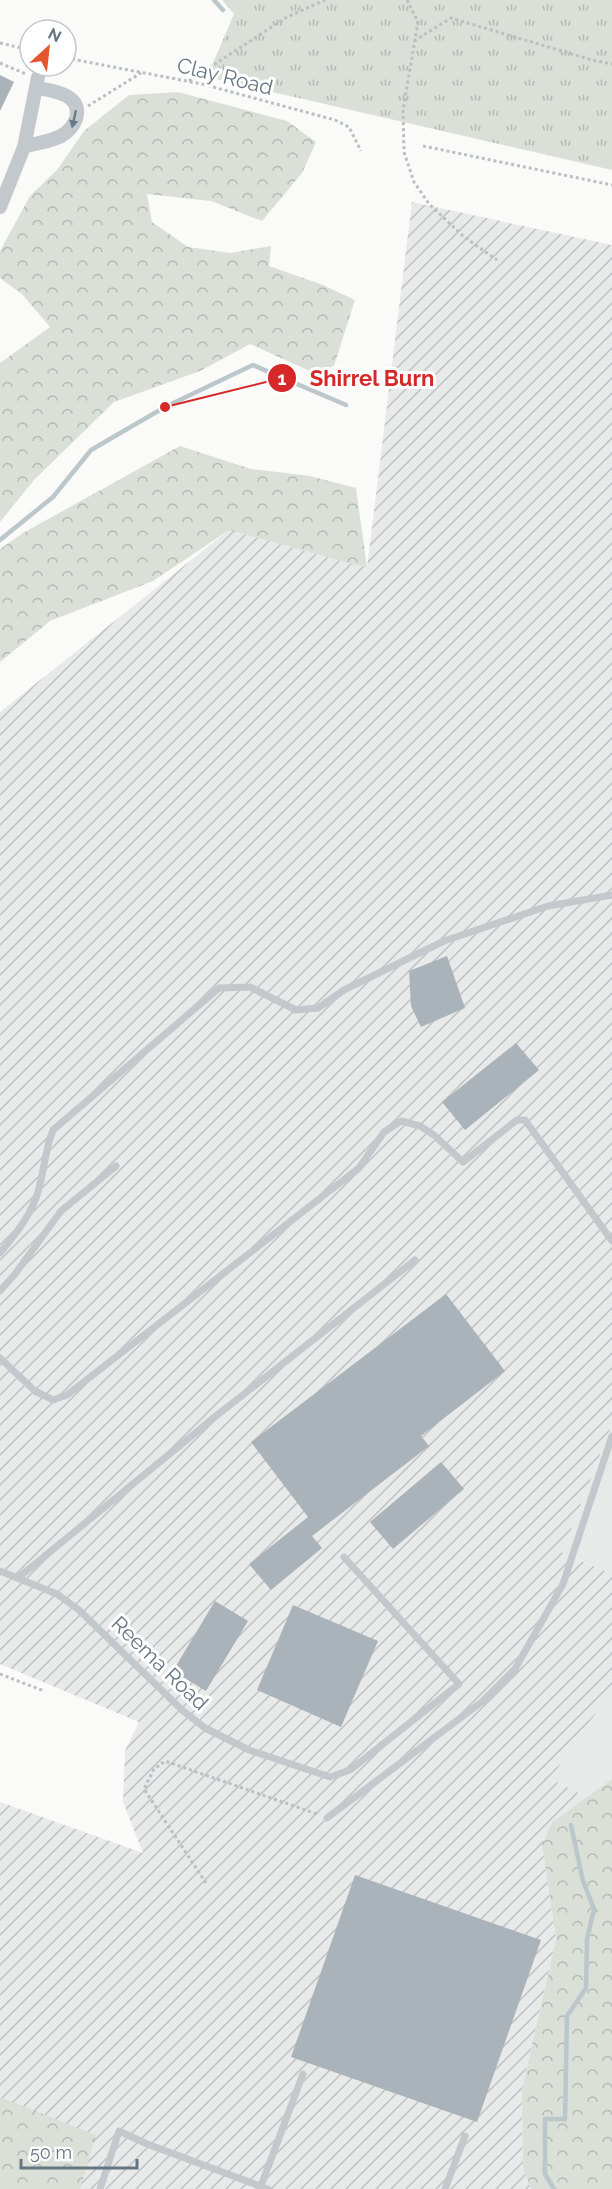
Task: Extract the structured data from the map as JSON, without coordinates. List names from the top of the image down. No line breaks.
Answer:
{"streets":{"lane":["Reema Road"],"path":["Clay Road"]},"places":["Shirrel Burn"],"scale_bar":"50 m","north":"top right"}
